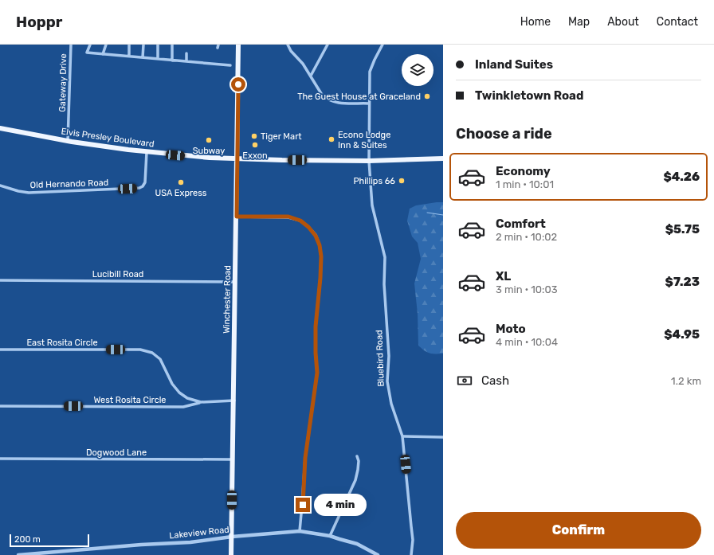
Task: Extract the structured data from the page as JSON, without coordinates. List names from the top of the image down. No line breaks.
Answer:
{"streets":{"main road":["Elvis Presley Boulevard","Winchester Road"],"street":["Gateway Drive","Old Hernando Road","Lucibill Road","East Rosita Circle","Bluebird Road","West Rosita Circle","Dogwood Lane","Lakeview Road"]},"crossings":[["Gateway Drive","Elvis Presley Boulevard"],["Elvis Presley Boulevard","Old Hernando Road"],["Elvis Presley Boulevard","Winchester Road"],["Elvis Presley Boulevard","Bluebird Road"],["Lucibill Road","Winchester Road"],["Winchester Road","East Rosita Circle"],["Winchester Road","Dogwood Lane"],["Winchester Road","Lakeview Road"],["East Rosita Circle","West Rosita Circle"]],"places":["The Guest House at Graceland","Tiger Mart","Econo Lodge Inn & Suites","Subway","Exxon","Phillips 66","USA Express"],"scale_bar":"200 m","page":{"header":"Hoppr","nav":["Home","Map","About","Contact"],"banner":["Inland Suites","Twinkletown Road"],"heading":"Choose a ride","list":[{"name":"Economy","note":"1 min · 10:01","value":"$4.26"},{"name":"Comfort","note":"2 min · 10:02","value":"$5.75"},{"name":"XL","note":"3 min · 10:03","value":"$7.23"},{"name":"Moto","note":"4 min · 10:04","value":"$4.95"}],"pay":["Cash","1.2 km"],"bubble":"4 min","buttons":"Confirm","scale":"200 m"}}
